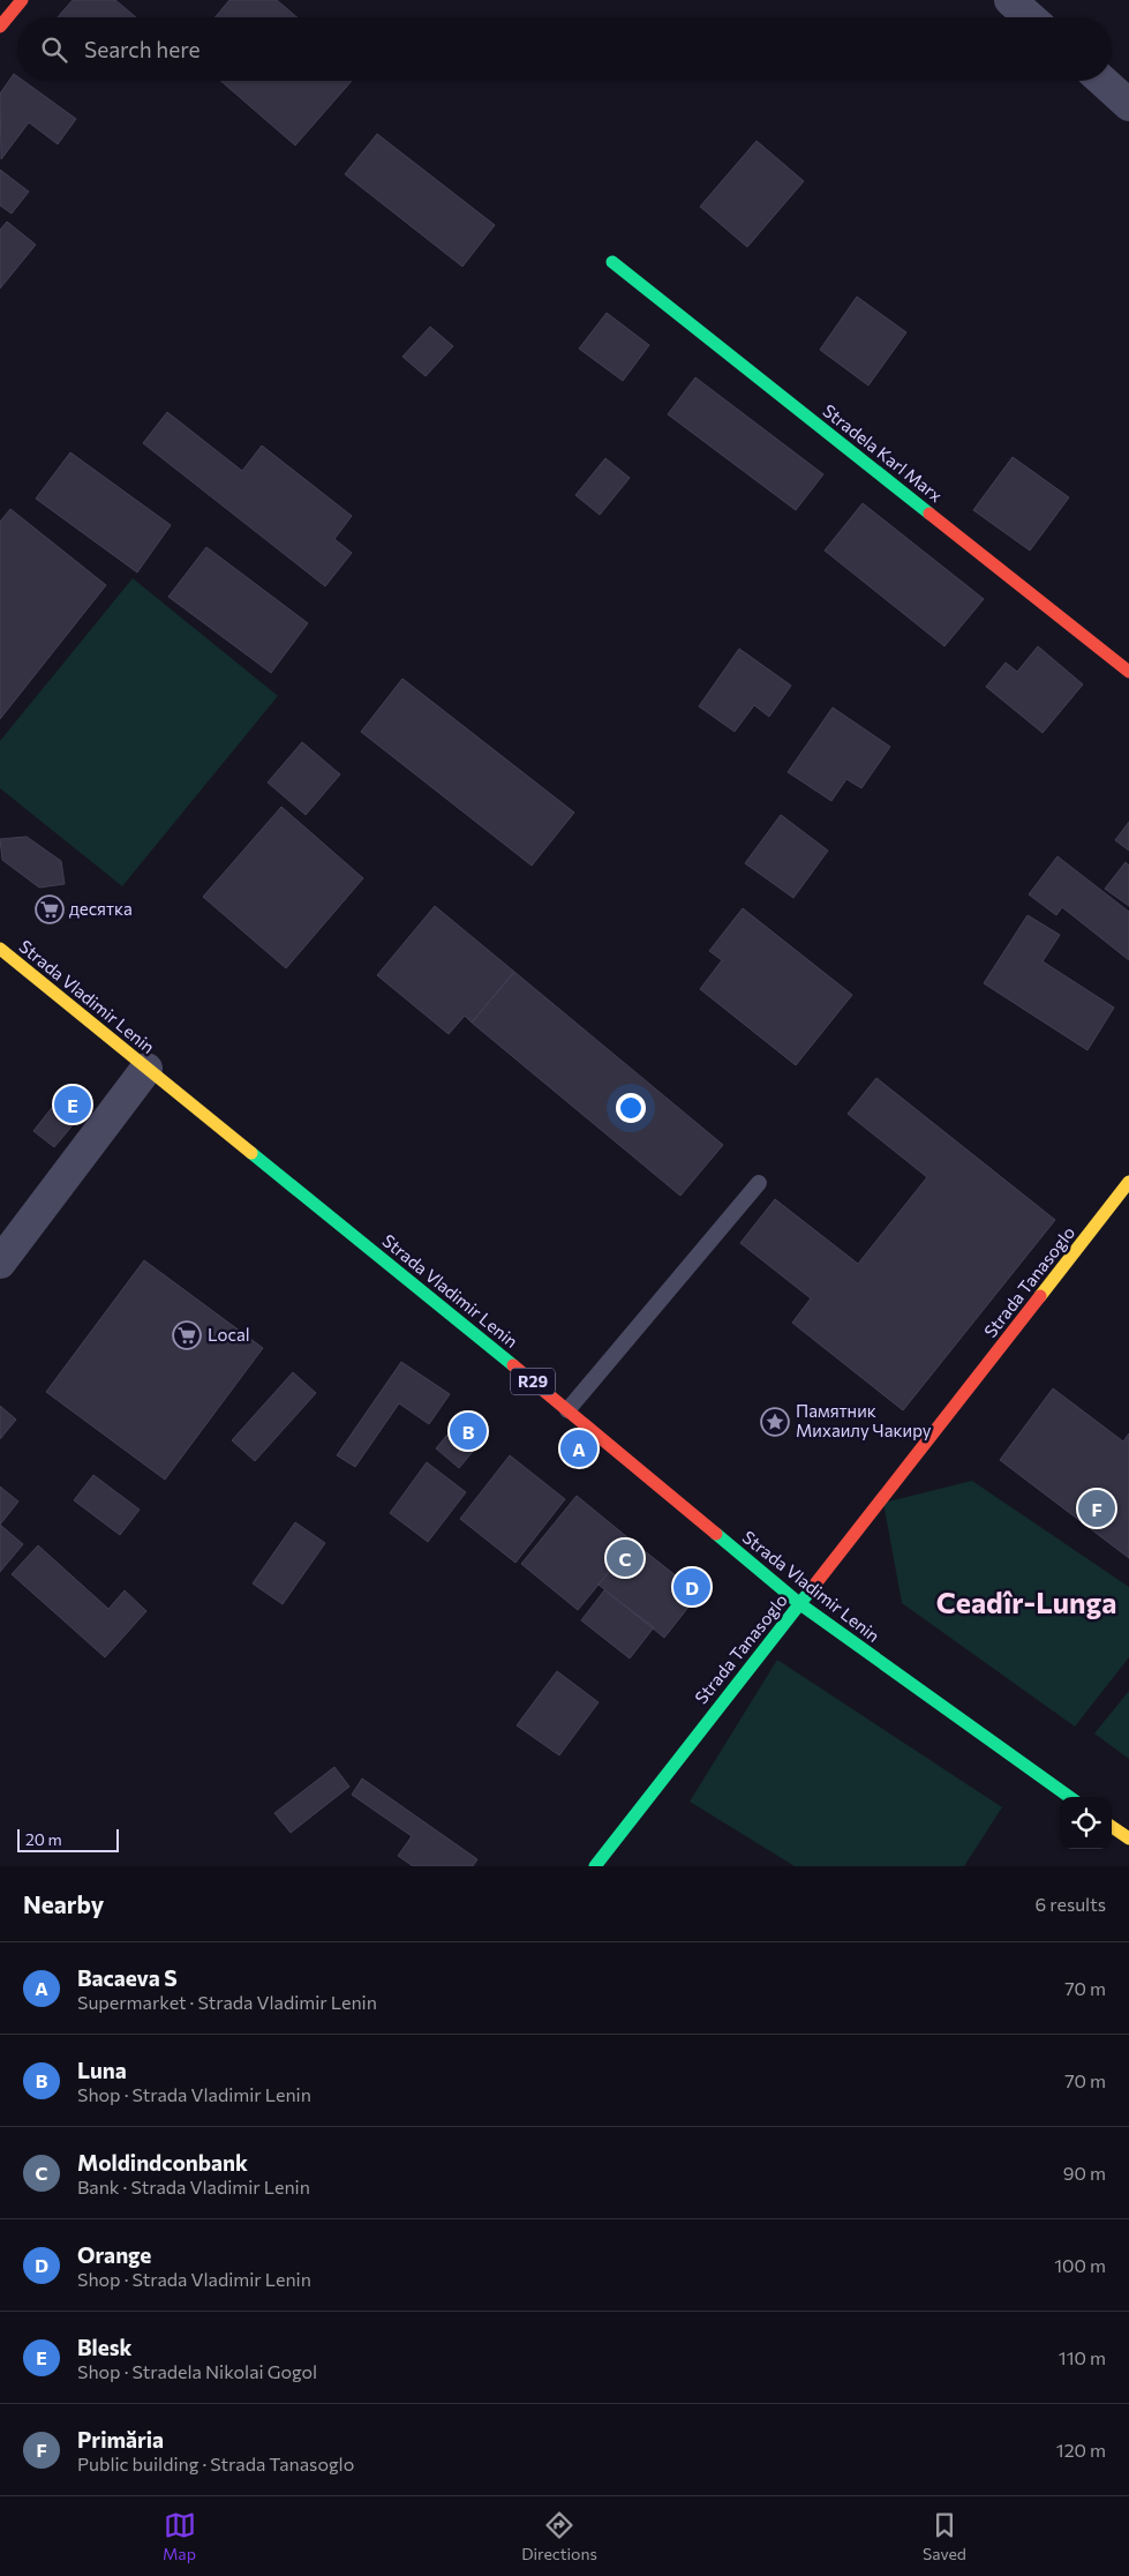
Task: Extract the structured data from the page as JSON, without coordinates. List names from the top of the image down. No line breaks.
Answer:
{"streets":{"street":["Stradela Karl Marx","Strada Vladimir Lenin","Strada Tanasoglo","R29"]},"crossings":[["Strada Vladimir Lenin","Strada Tanasoglo"]],"districts":["Ceadîr-Lunga"],"places":{"supermarket":["десятка","Local"],"place":["Памятник Михаилу Чакиру"]},"scale_bar":"20 m","page":{"search":"Search here","pins":["E","B","A","F","C","D"],"scale":"20 m","heading":["Nearby","6 results"],"list":[{"mark":"A","name":"Bacaeva S","note":"Supermarket · Strada Vladimir Lenin","value":"70 m"},{"mark":"B","name":"Luna","note":"Shop · Strada Vladimir Lenin","value":"70 m"},{"mark":"C","name":"Moldindconbank","note":"Bank · Strada Vladimir Lenin","value":"90 m"},{"mark":"D","name":"Orange","note":"Shop · Strada Vladimir Lenin","value":"100 m"},{"mark":"E","name":"Blesk","note":"Shop · Stradela Nikolai Gogol","value":"110 m"},{"mark":"F","name":"Primăria","note":"Public building · Strada Tanasoglo","value":"120 m"}],"nav":["Map","Directions","Saved"]}}
